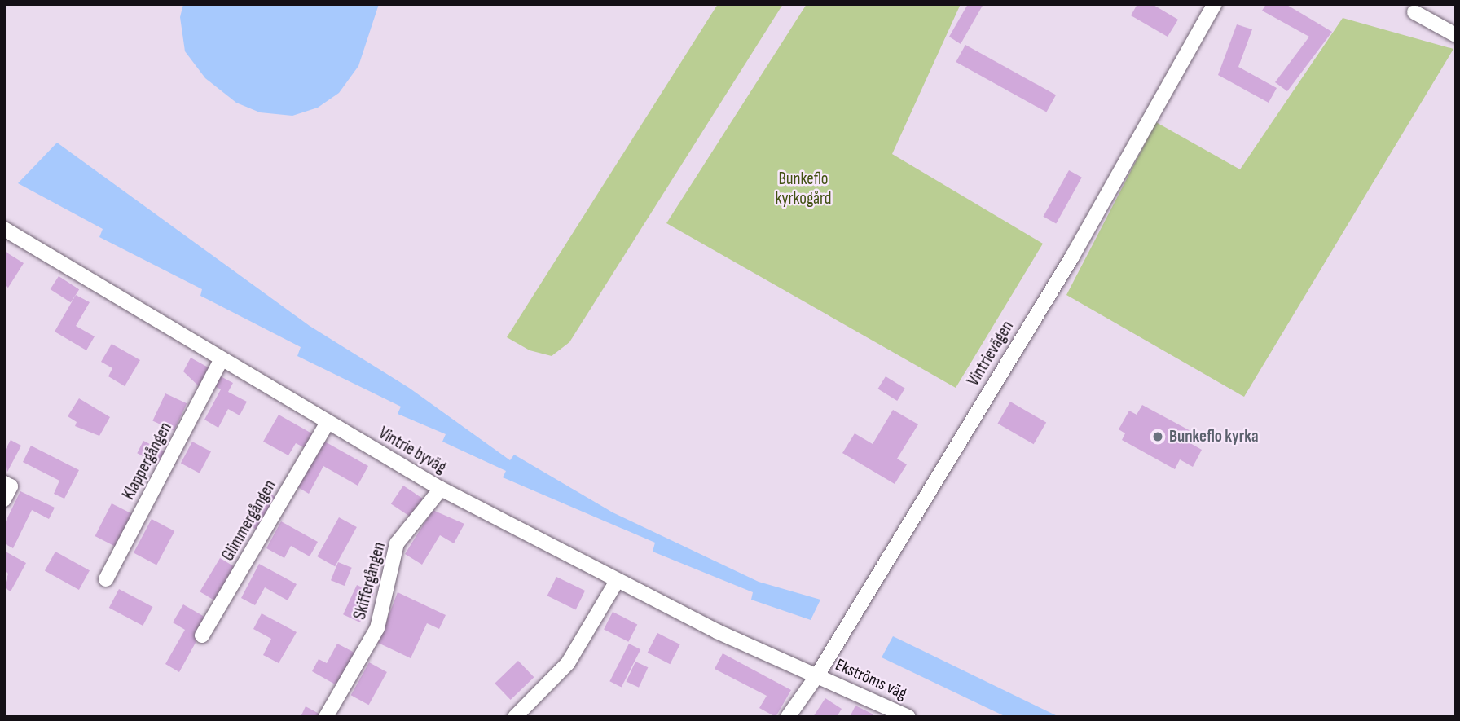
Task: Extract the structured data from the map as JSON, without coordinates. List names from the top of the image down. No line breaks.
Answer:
{"streets":{"street":["Vintrievägen","Vintrie byväg","Klappergången","Glimmergången","Skiffergången","Ekströms väg"]},"crossings":[["Vintrievägen","Vintrie byväg"],["Vintrievägen","Ekströms väg"],["Vintrie byväg","Klappergången"],["Vintrie byväg","Glimmergången"],["Vintrie byväg","Skiffergången"],["Vintrie byväg","Ekströms väg"]],"parks":["Bunkeflo kyrkogård"],"places":["Bunkeflo kyrka"]}
